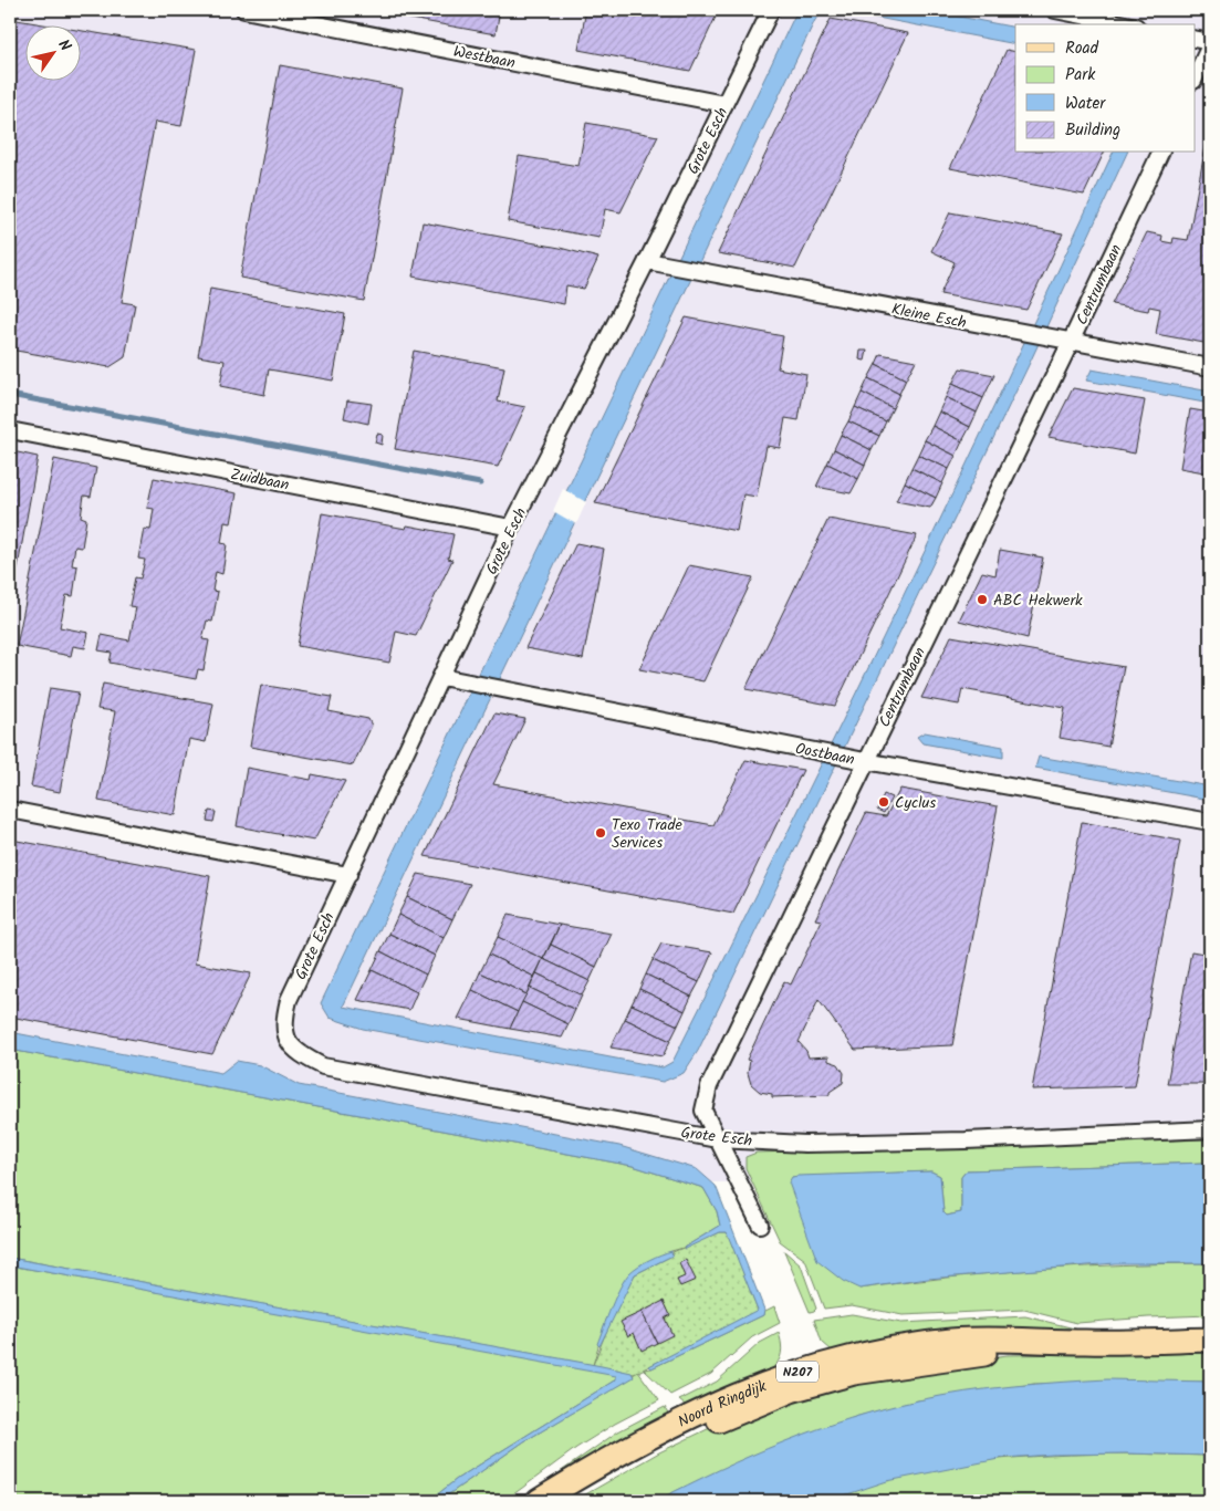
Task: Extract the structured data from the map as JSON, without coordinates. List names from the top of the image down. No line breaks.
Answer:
{"streets":{"main road":["N207","Noord Ringdijk"],"street":["Westbaan","Grote Esch","Centrumbaan","Kleine Esch","Zuidbaan","Oostbaan"]},"crossings":[["Westbaan","Grote Esch"],["Grote Esch","Centrumbaan"],["Grote Esch","Kleine Esch"],["Grote Esch","Zuidbaan"],["Grote Esch","Oostbaan"],["Centrumbaan","Kleine Esch"],["Centrumbaan","Oostbaan"]],"places":["ABC Hekwerk","Cyclus","Texo Trade Services"],"legend":["Road","Park","Water","Building"],"north":"top right"}
